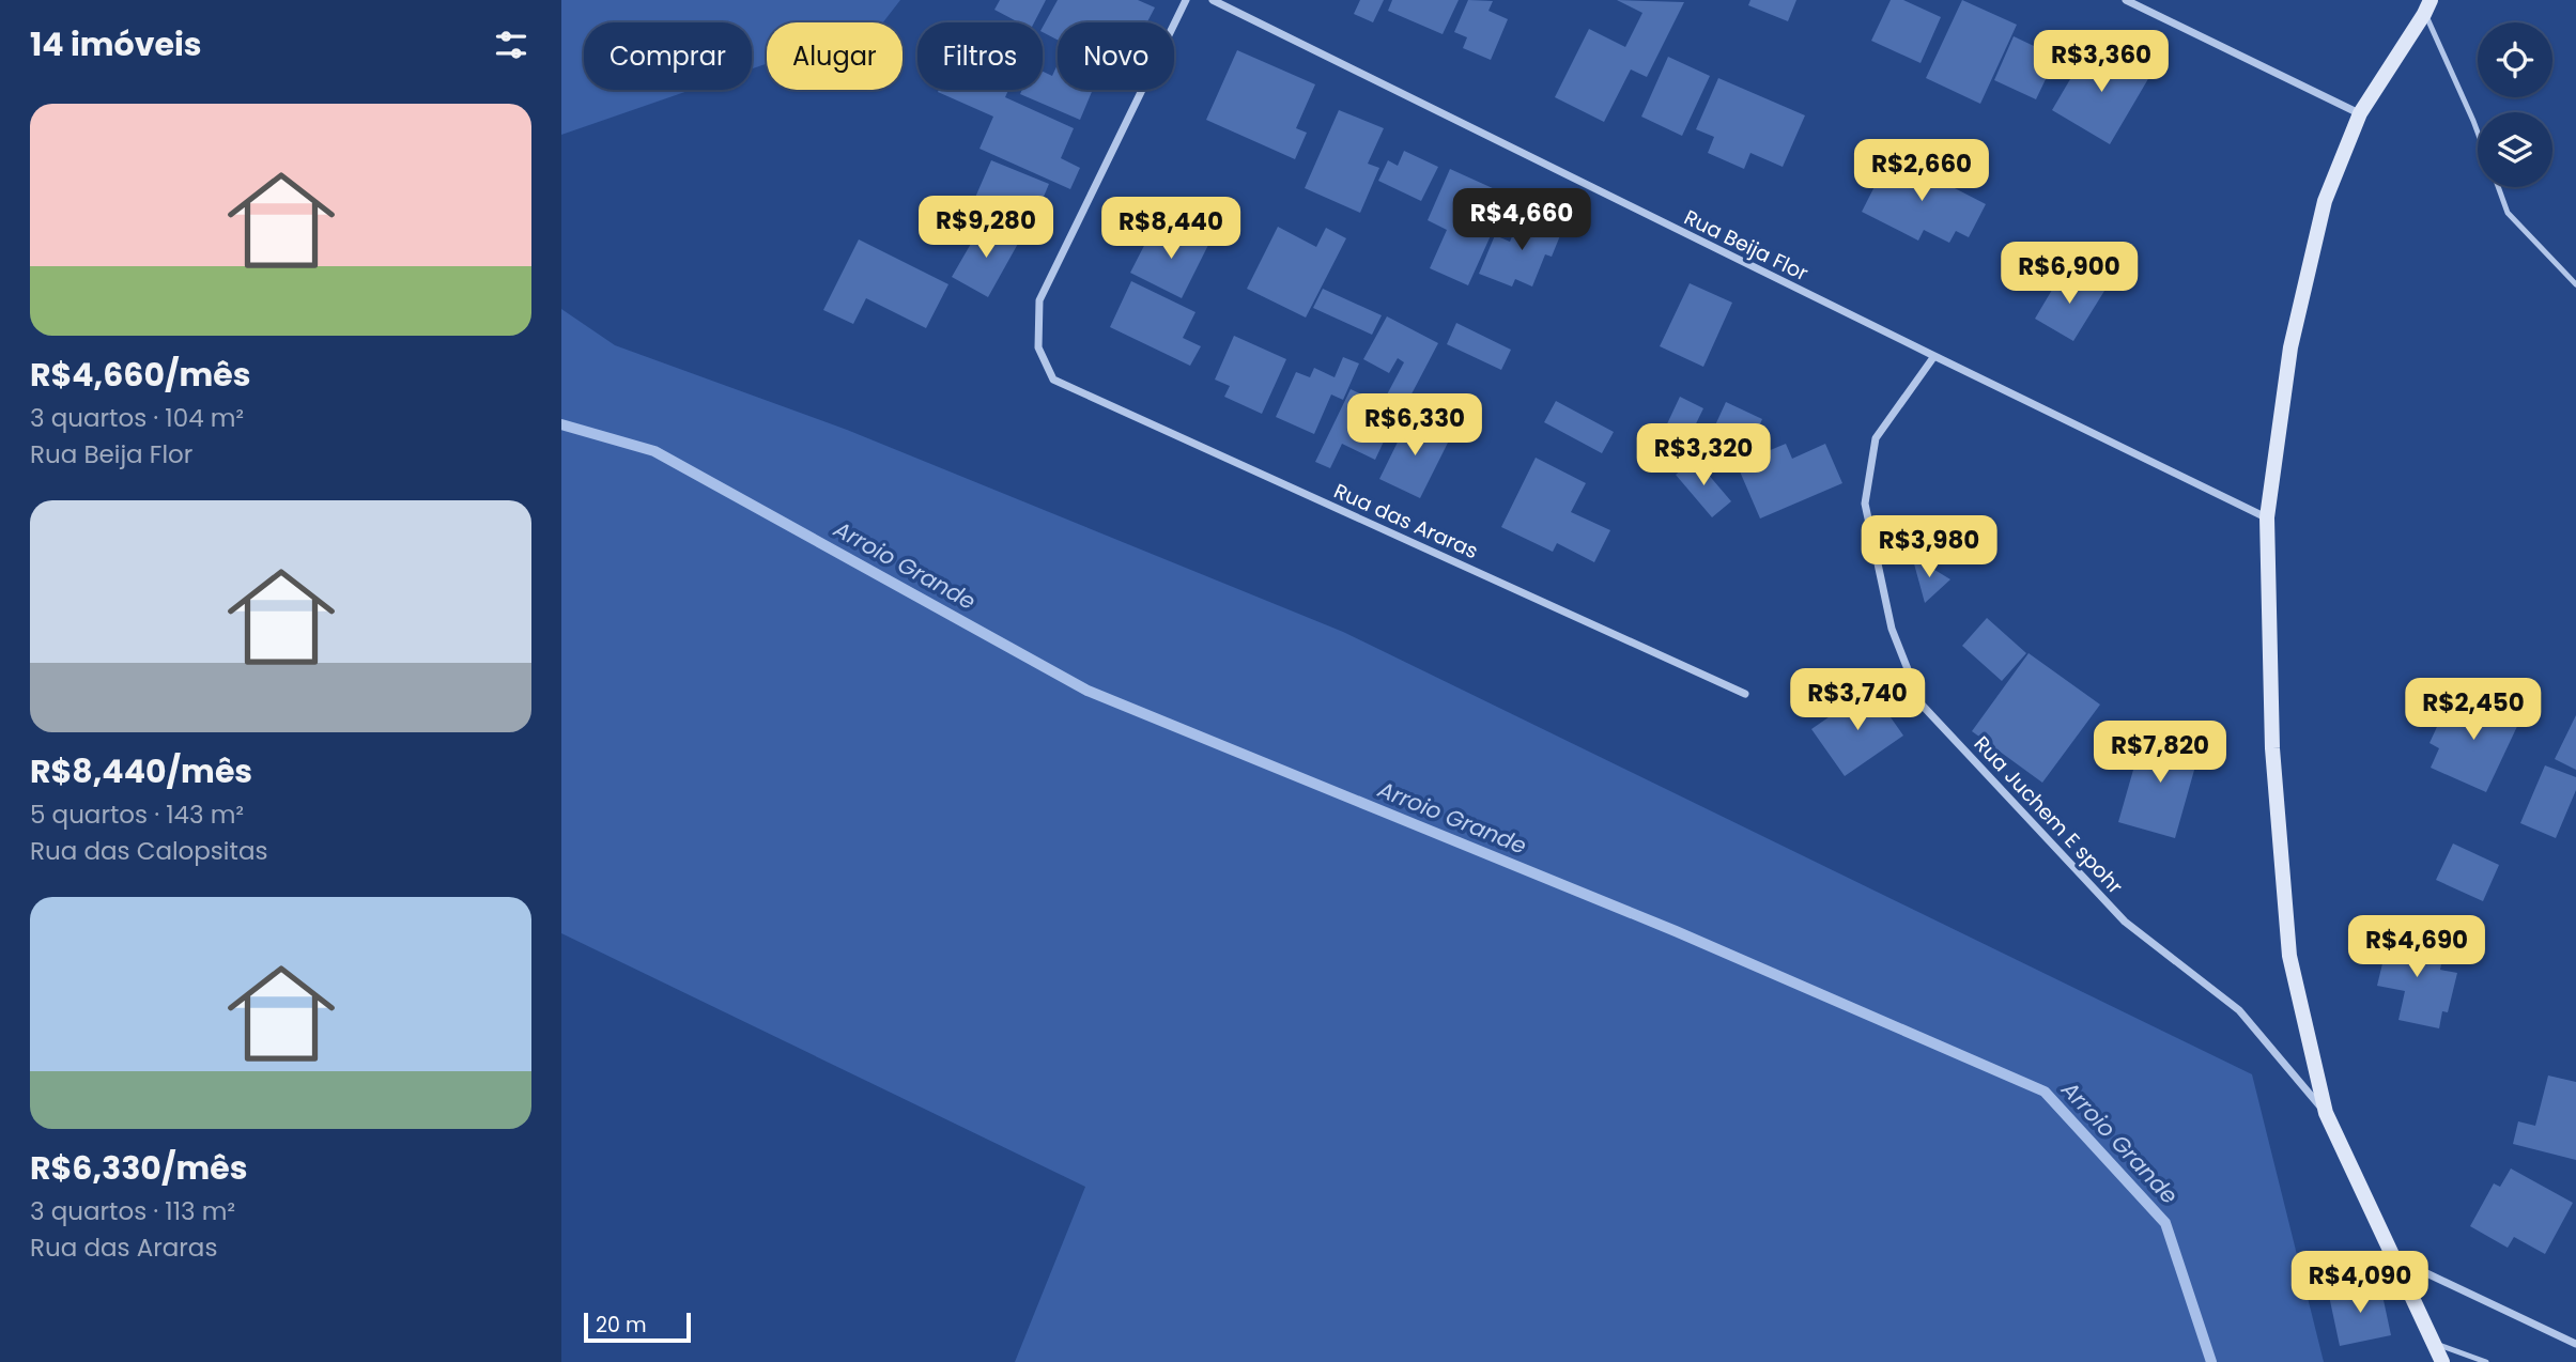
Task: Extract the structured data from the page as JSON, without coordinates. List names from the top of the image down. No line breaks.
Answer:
{"streets":{"street":["Rua Beija Flor","Rua das Araras","Rua Juchem E spohr"]},"crossings":[["Rua Beija Flor","Rua Juchem E spohr"]],"water":["Arroio Grande"],"scale_bar":"20 m","page":{"heading":"14 imóveis","chip":["Comprar","Alugar","Filtros","Novo"],"price":["R$3,360","R$2,660","R$4,660","R$9,280","R$8,440","R$6,900","R$6,330","R$3,320","R$3,980","R$3,740","R$2,450","R$7,820","R$4,690","R$4,090"],"list":[{"name":"R$4,660/mês","note":"3 quartos · 104 m² · Rua Beija Flor"},{"name":"R$8,440/mês","note":"5 quartos · 143 m² · Rua das Calopsitas"},{"name":"R$6,330/mês","note":"3 quartos · 113 m² · Rua das Araras"}],"scale":"20 m"}}
